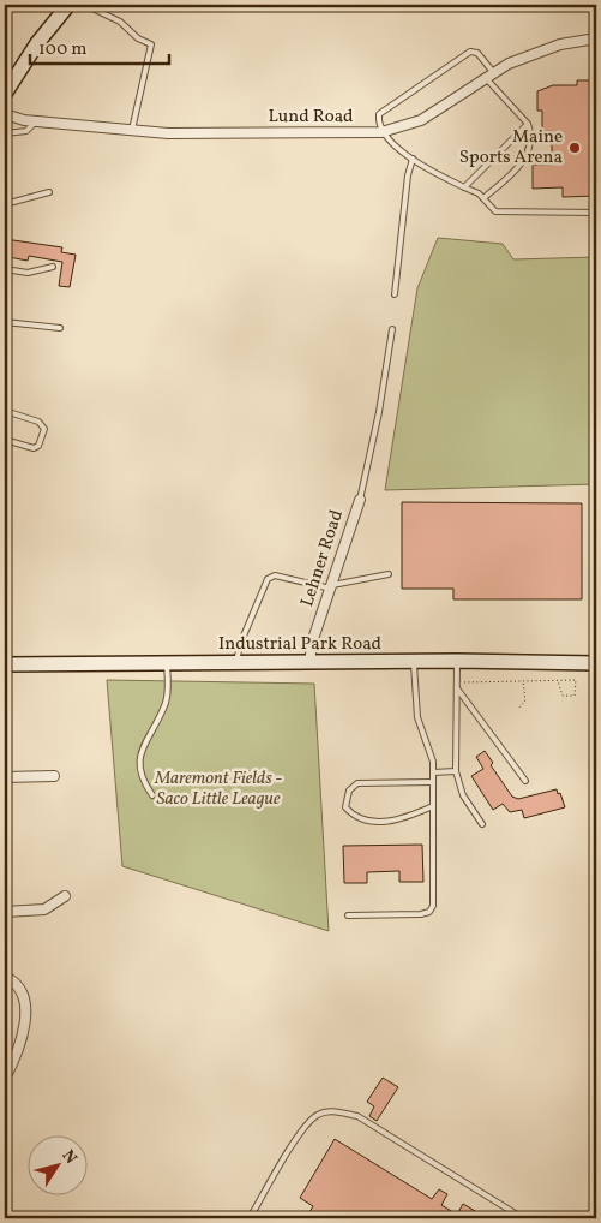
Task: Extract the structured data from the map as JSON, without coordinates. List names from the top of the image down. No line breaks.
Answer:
{"streets":{"main road":["Industrial Park Road"],"street":["Lund Road","Lehner Road"]},"crossings":[["Lehner Road","Industrial Park Road"]],"parks":["Maremont Fields - Saco Little League"],"places":["Maine Sports Arena"],"scale_bar":"100 m","north":"top right"}
